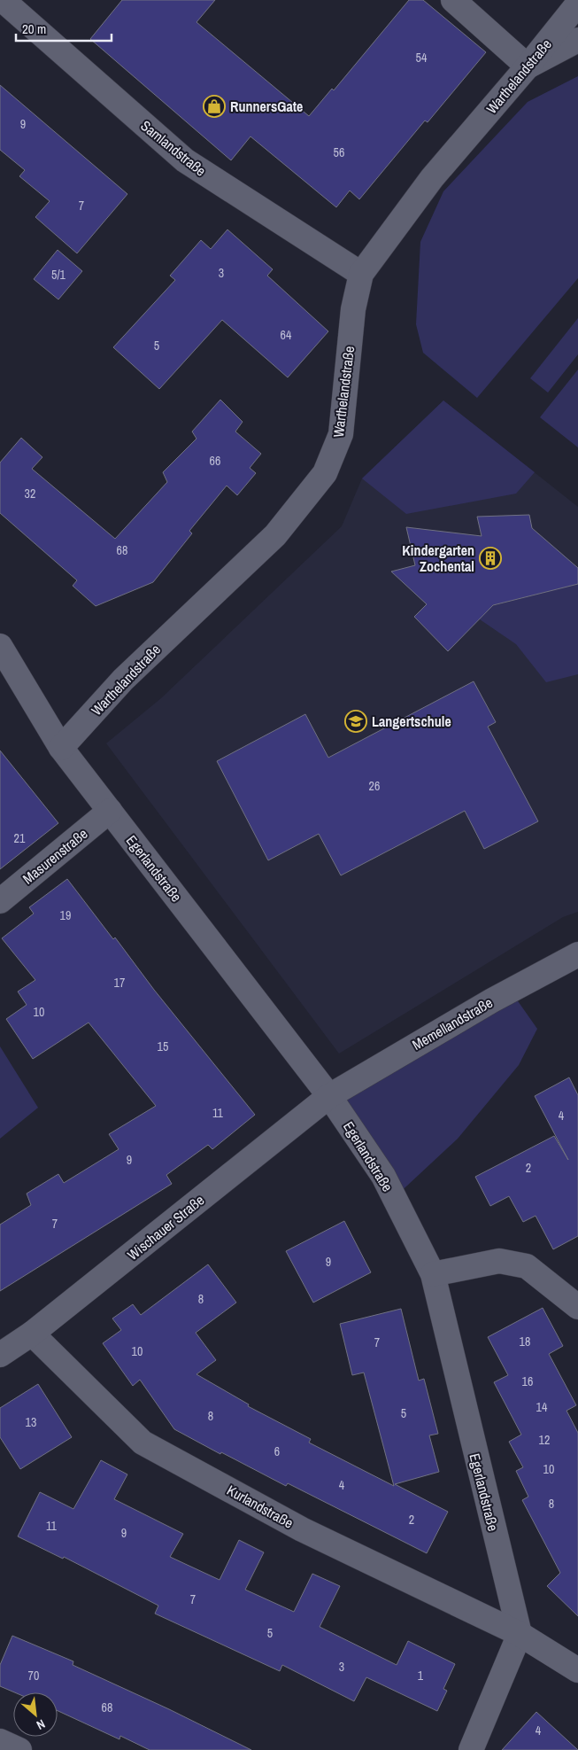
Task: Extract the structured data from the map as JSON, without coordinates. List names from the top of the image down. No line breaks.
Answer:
{"streets":{"street":["Warthelandstraße","Samlandstraße","Masurenstraße","Egerlandstraße","Memellandstraße","Wischauer Straße","Kurlandstraße"]},"crossings":[["Warthelandstraße","Samlandstraße"],["Warthelandstraße","Egerlandstraße"],["Masurenstraße","Egerlandstraße"],["Egerlandstraße","Memellandstraße"],["Egerlandstraße","Wischauer Straße"],["Egerlandstraße","Kurlandstraße"],["Memellandstraße","Wischauer Straße"],["Wischauer Straße","Kurlandstraße"]],"places":{"shop":["RunnersGate"],"building":["Kindergarten Zochental"],"school or university":["Langertschule"]},"house_numbers":["54","9","56","7","3","5/1","64","5","66","32","68","26","21","19","17","10","15","11","4","9","2","7","9","8","18","7","10","16","14","5","8","13","12","6","10","4","8","2","11","9","7","5","3","70","1","68","4"],"scale_bar":"20 m","north":"bottom right"}
